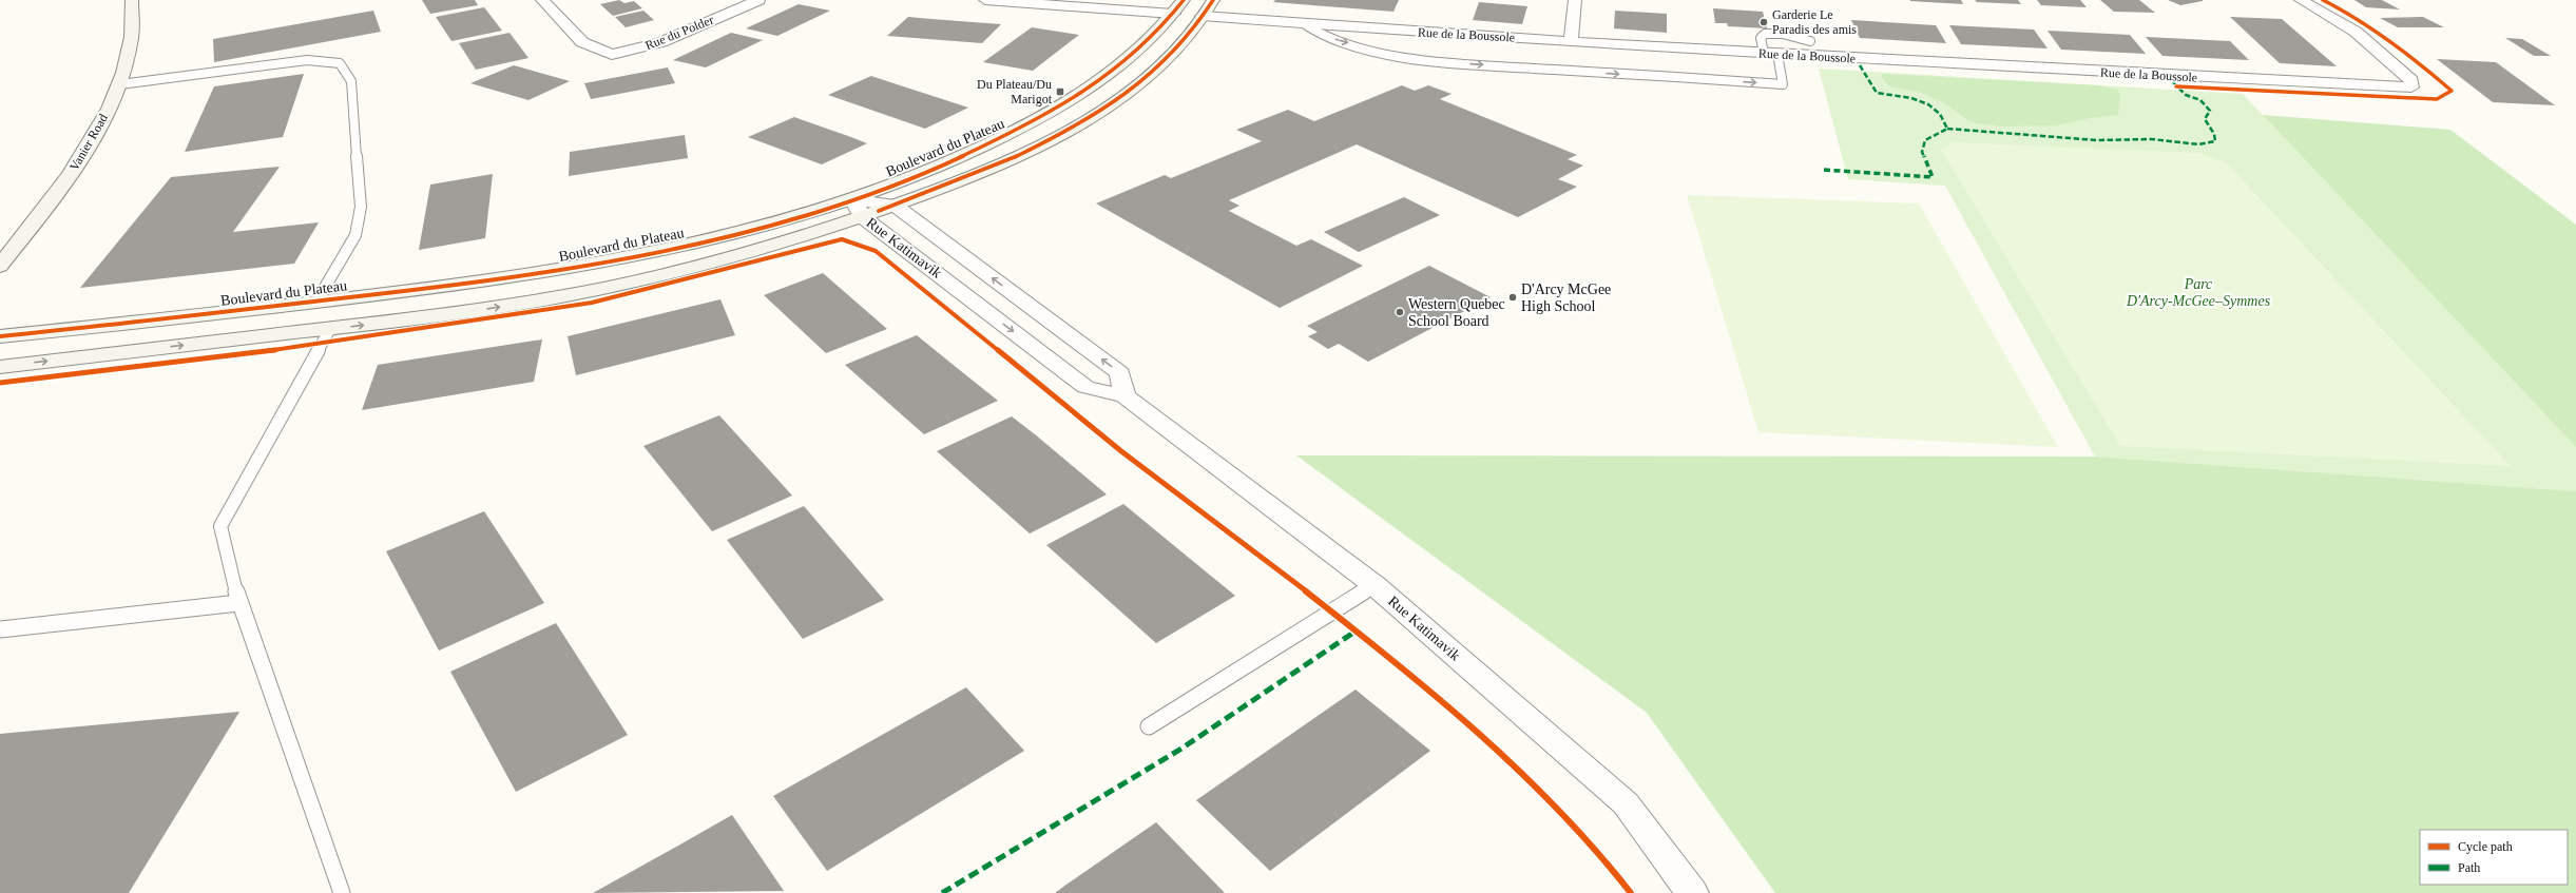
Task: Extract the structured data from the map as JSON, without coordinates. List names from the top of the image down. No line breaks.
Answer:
{"streets":{"main road":["Vanier Road","Boulevard du Plateau"],"street":["Rue du Polder","Rue de la Boussole","Rue Katimavik"]},"crossings":[["Boulevard du Plateau","Rue Katimavik"]],"parks":["Parc D'Arcy-McGee–Symmes"],"places":{"other":["Garderie Le Paradis des amis","D'Arcy McGee High School","Western Quebec School Board"],"transit":["Du Plateau/Du Marigot"]},"legend":["Cycle path","Path"]}
